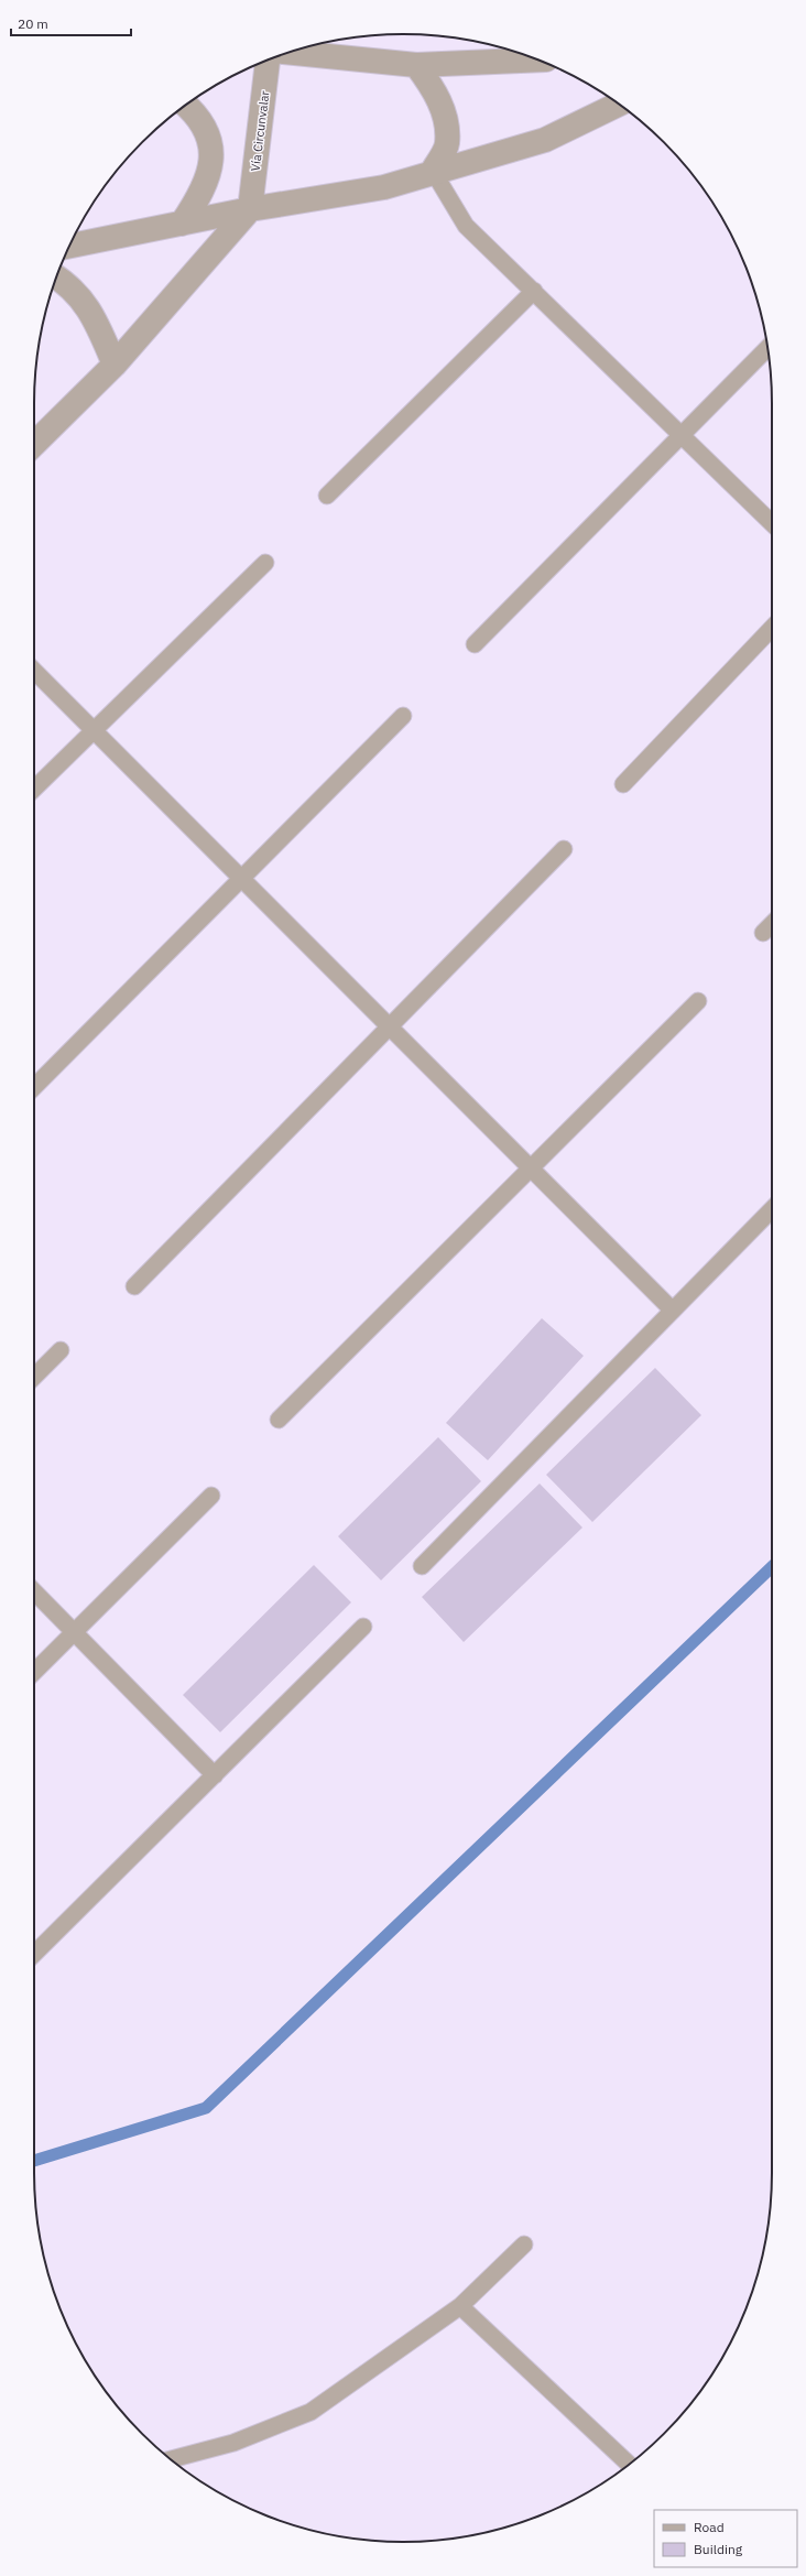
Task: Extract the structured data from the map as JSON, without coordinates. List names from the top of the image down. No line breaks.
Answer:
{"streets":{"street":["Vía Circunvalar"]},"legend":["Road","Building"],"scale_bar":"20 m"}
